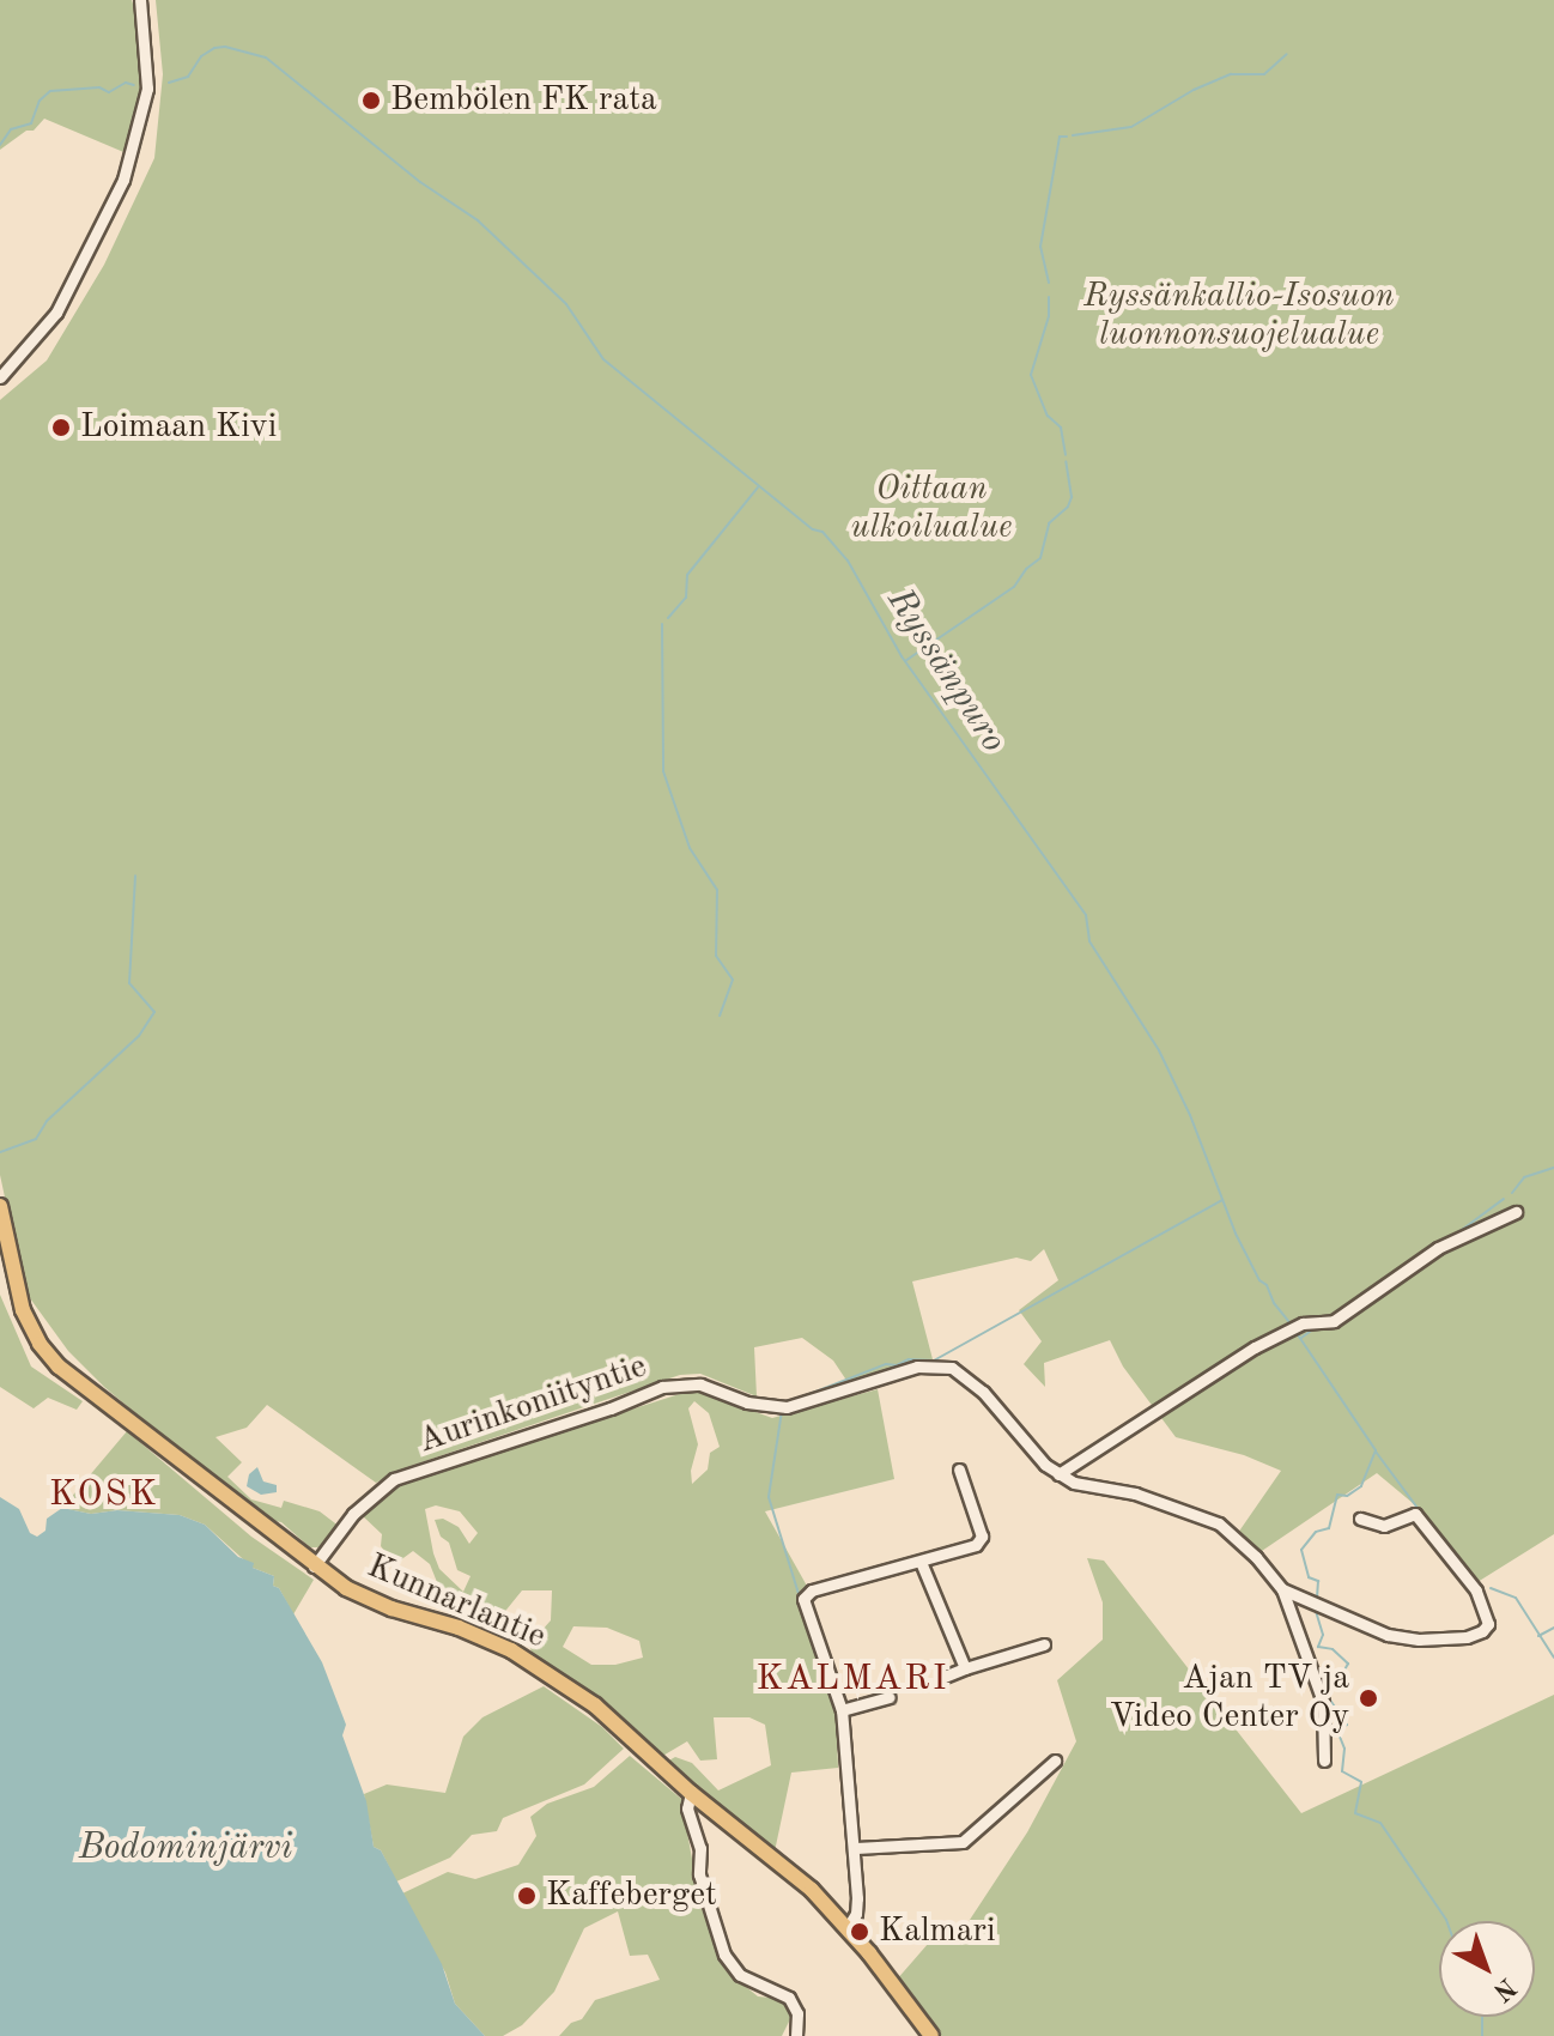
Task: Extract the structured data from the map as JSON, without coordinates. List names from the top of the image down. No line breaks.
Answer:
{"streets":{"main road":["Kunnarlantie"],"street":["Aurinkoniityntie"]},"crossings":[["Aurinkoniityntie","Kunnarlantie"]],"districts":["KOSK","KALMARI"],"water":["Ryssänpuro","Bodominjärvi"],"parks":["Ryssänkallio-Isosuon luonnonsuojelualue","Oittaan ulkoilualue"],"places":["Bembölen FK rata","Loimaan Kivi","Ajan TV ja Video Center Oy","Kaffeberget","Kalmari"],"north":"bottom right"}
